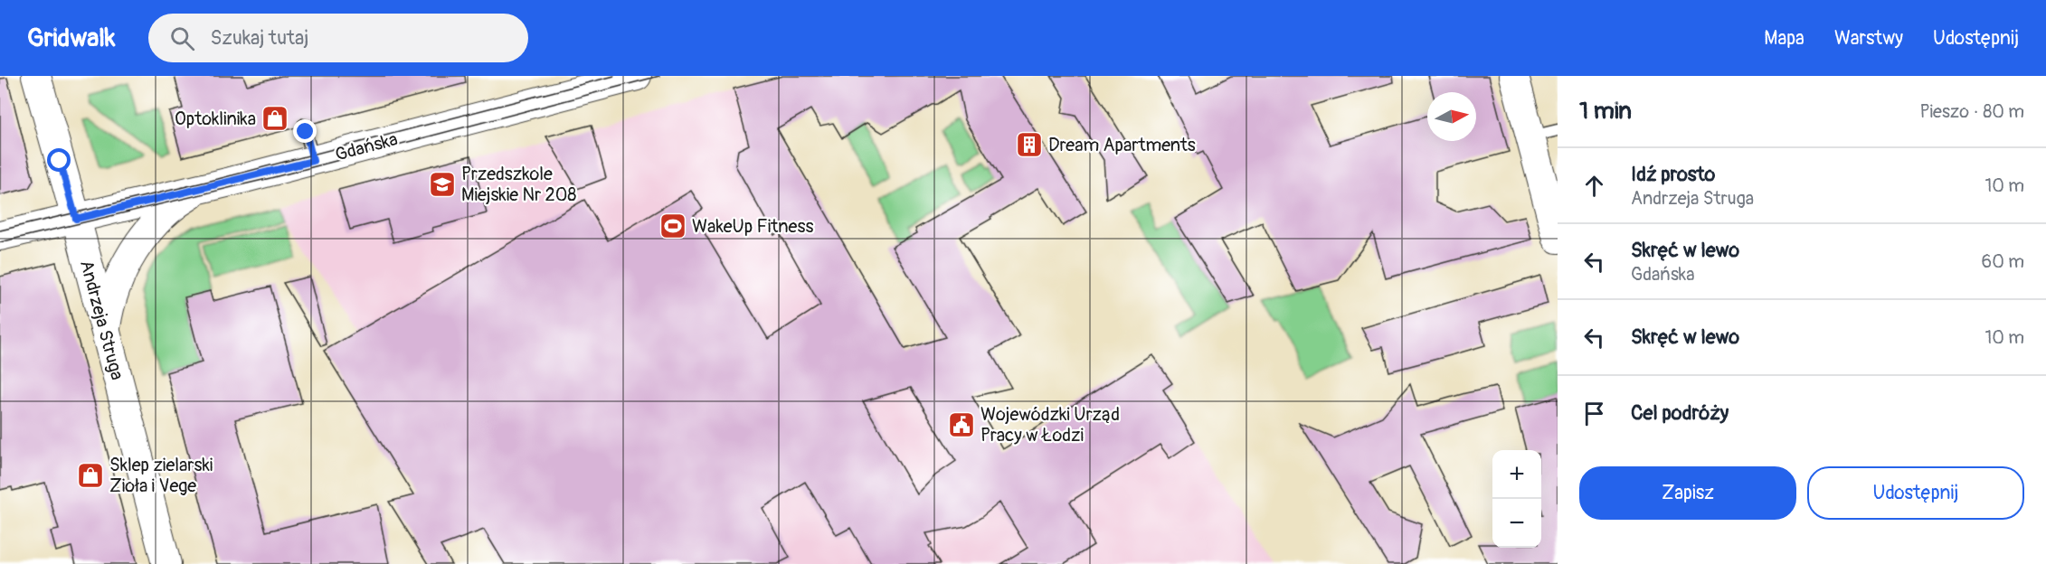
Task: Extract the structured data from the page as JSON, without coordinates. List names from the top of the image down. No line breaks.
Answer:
{"streets":{"street":["Gdańska","Andrzeja Struga"]},"crossings":[["Gdańska","Andrzeja Struga"]],"places":{"shop":["Optoklinika","Sklep zielarski Zioła i Vege"],"building":["Dream Apartments"],"school or university":["Przedszkole Miejskie Nr 208"],"sports":["WakeUp Fitness"],"public building":["Wojewódzki Urząd Pracy w Łodzi"]},"north":"right","page":{"header":"Gridwalk","search":"Szukaj tutaj","nav":["Mapa","Warstwy","Udostępnij"],"heading":["1 min","Pieszo · 80 m"],"list":[["Idź prosto","Andrzeja Struga","10 m"],["Skręć w lewo","Gdańska","60 m"],["Skręć w lewo","10 m"],"Cel podróży"],"map_buttons":["+","−"],"buttons":["Zapisz","Udostępnij"]}}
